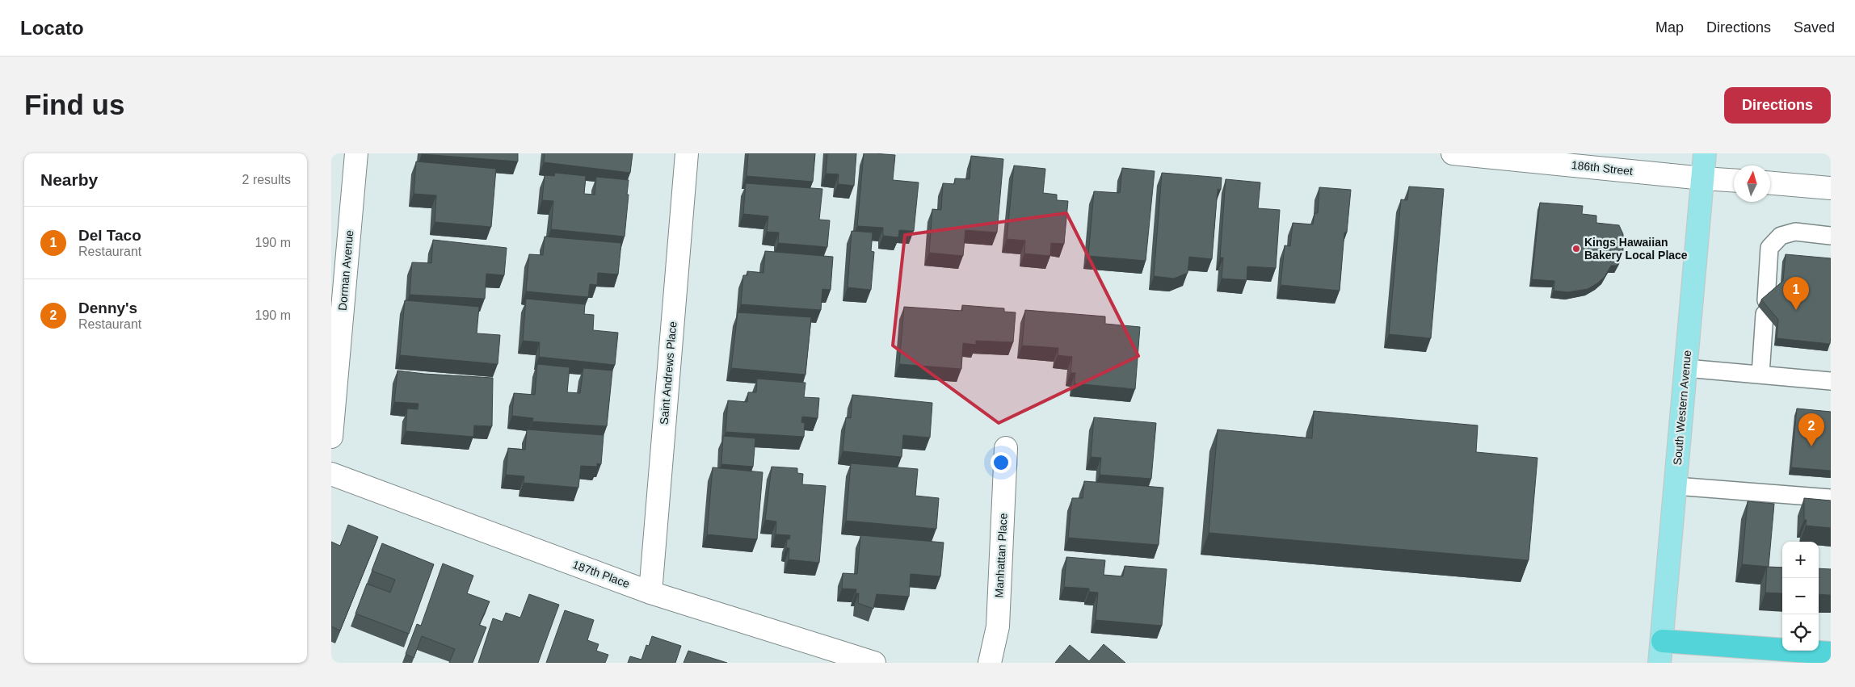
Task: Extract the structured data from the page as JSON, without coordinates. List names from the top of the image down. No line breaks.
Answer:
{"streets":{"main road":["South Western Avenue"],"street":["186th Street","Dorman Avenue","Saint Andrews Place","Manhattan Place","187th Place"]},"crossings":[["186th Street","South Western Avenue"],["Saint Andrews Place","187th Place"]],"places":["Kings Hawaiian Bakery Local Place"],"north":"top","page":{"header":"Locato","nav":["Map","Directions","Saved"],"buttons":"Directions","title":"Find us","heading":["Nearby","2 results"],"list":[{"mark":"1","name":"Del Taco","note":"Restaurant","value":"190 m"},{"mark":"2","name":"Denny's","note":"Restaurant","value":"190 m"}],"pins":["1","2"],"map_buttons":["+","−"]}}
